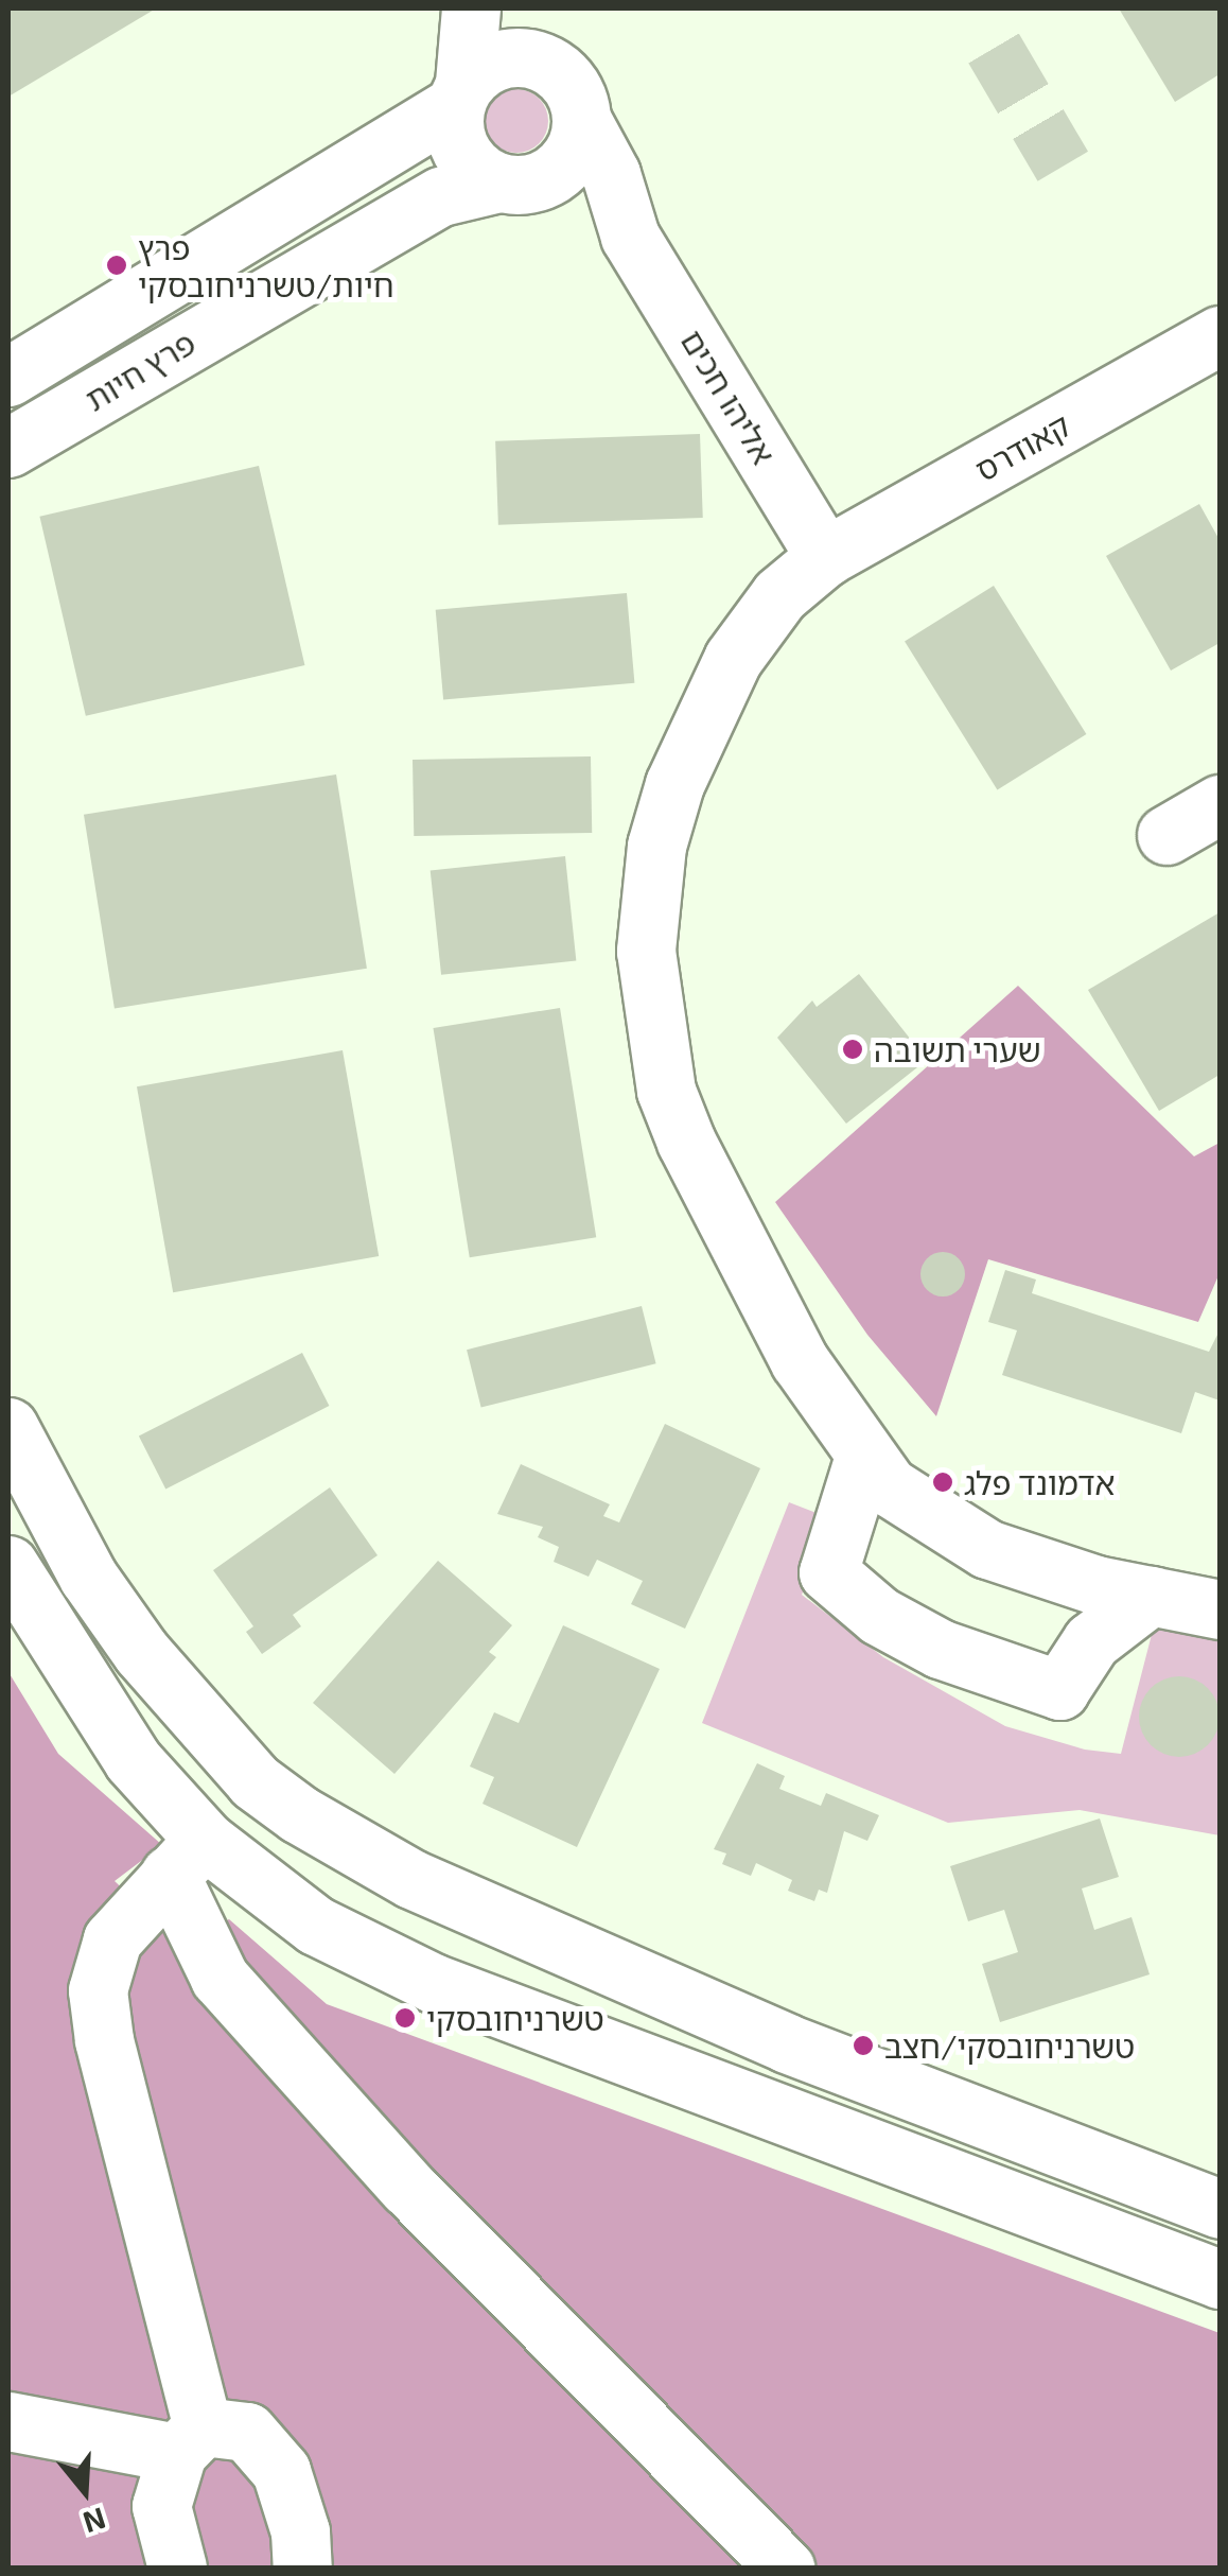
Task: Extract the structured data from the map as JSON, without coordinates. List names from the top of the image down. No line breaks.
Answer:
{"streets":{"street":["פרץ חיות","אליהו חכים","קאודרס"]},"crossings":[["פרץ חיות","אליהו חכים"],["אליהו חכים","קאודרס"]],"places":["פרץ חיות/טשרניחובסקי","שערי תשובה","אדמונד פלג","טשרניחובסקי","טשרניחובסקי/חצב"],"north":"bottom"}
